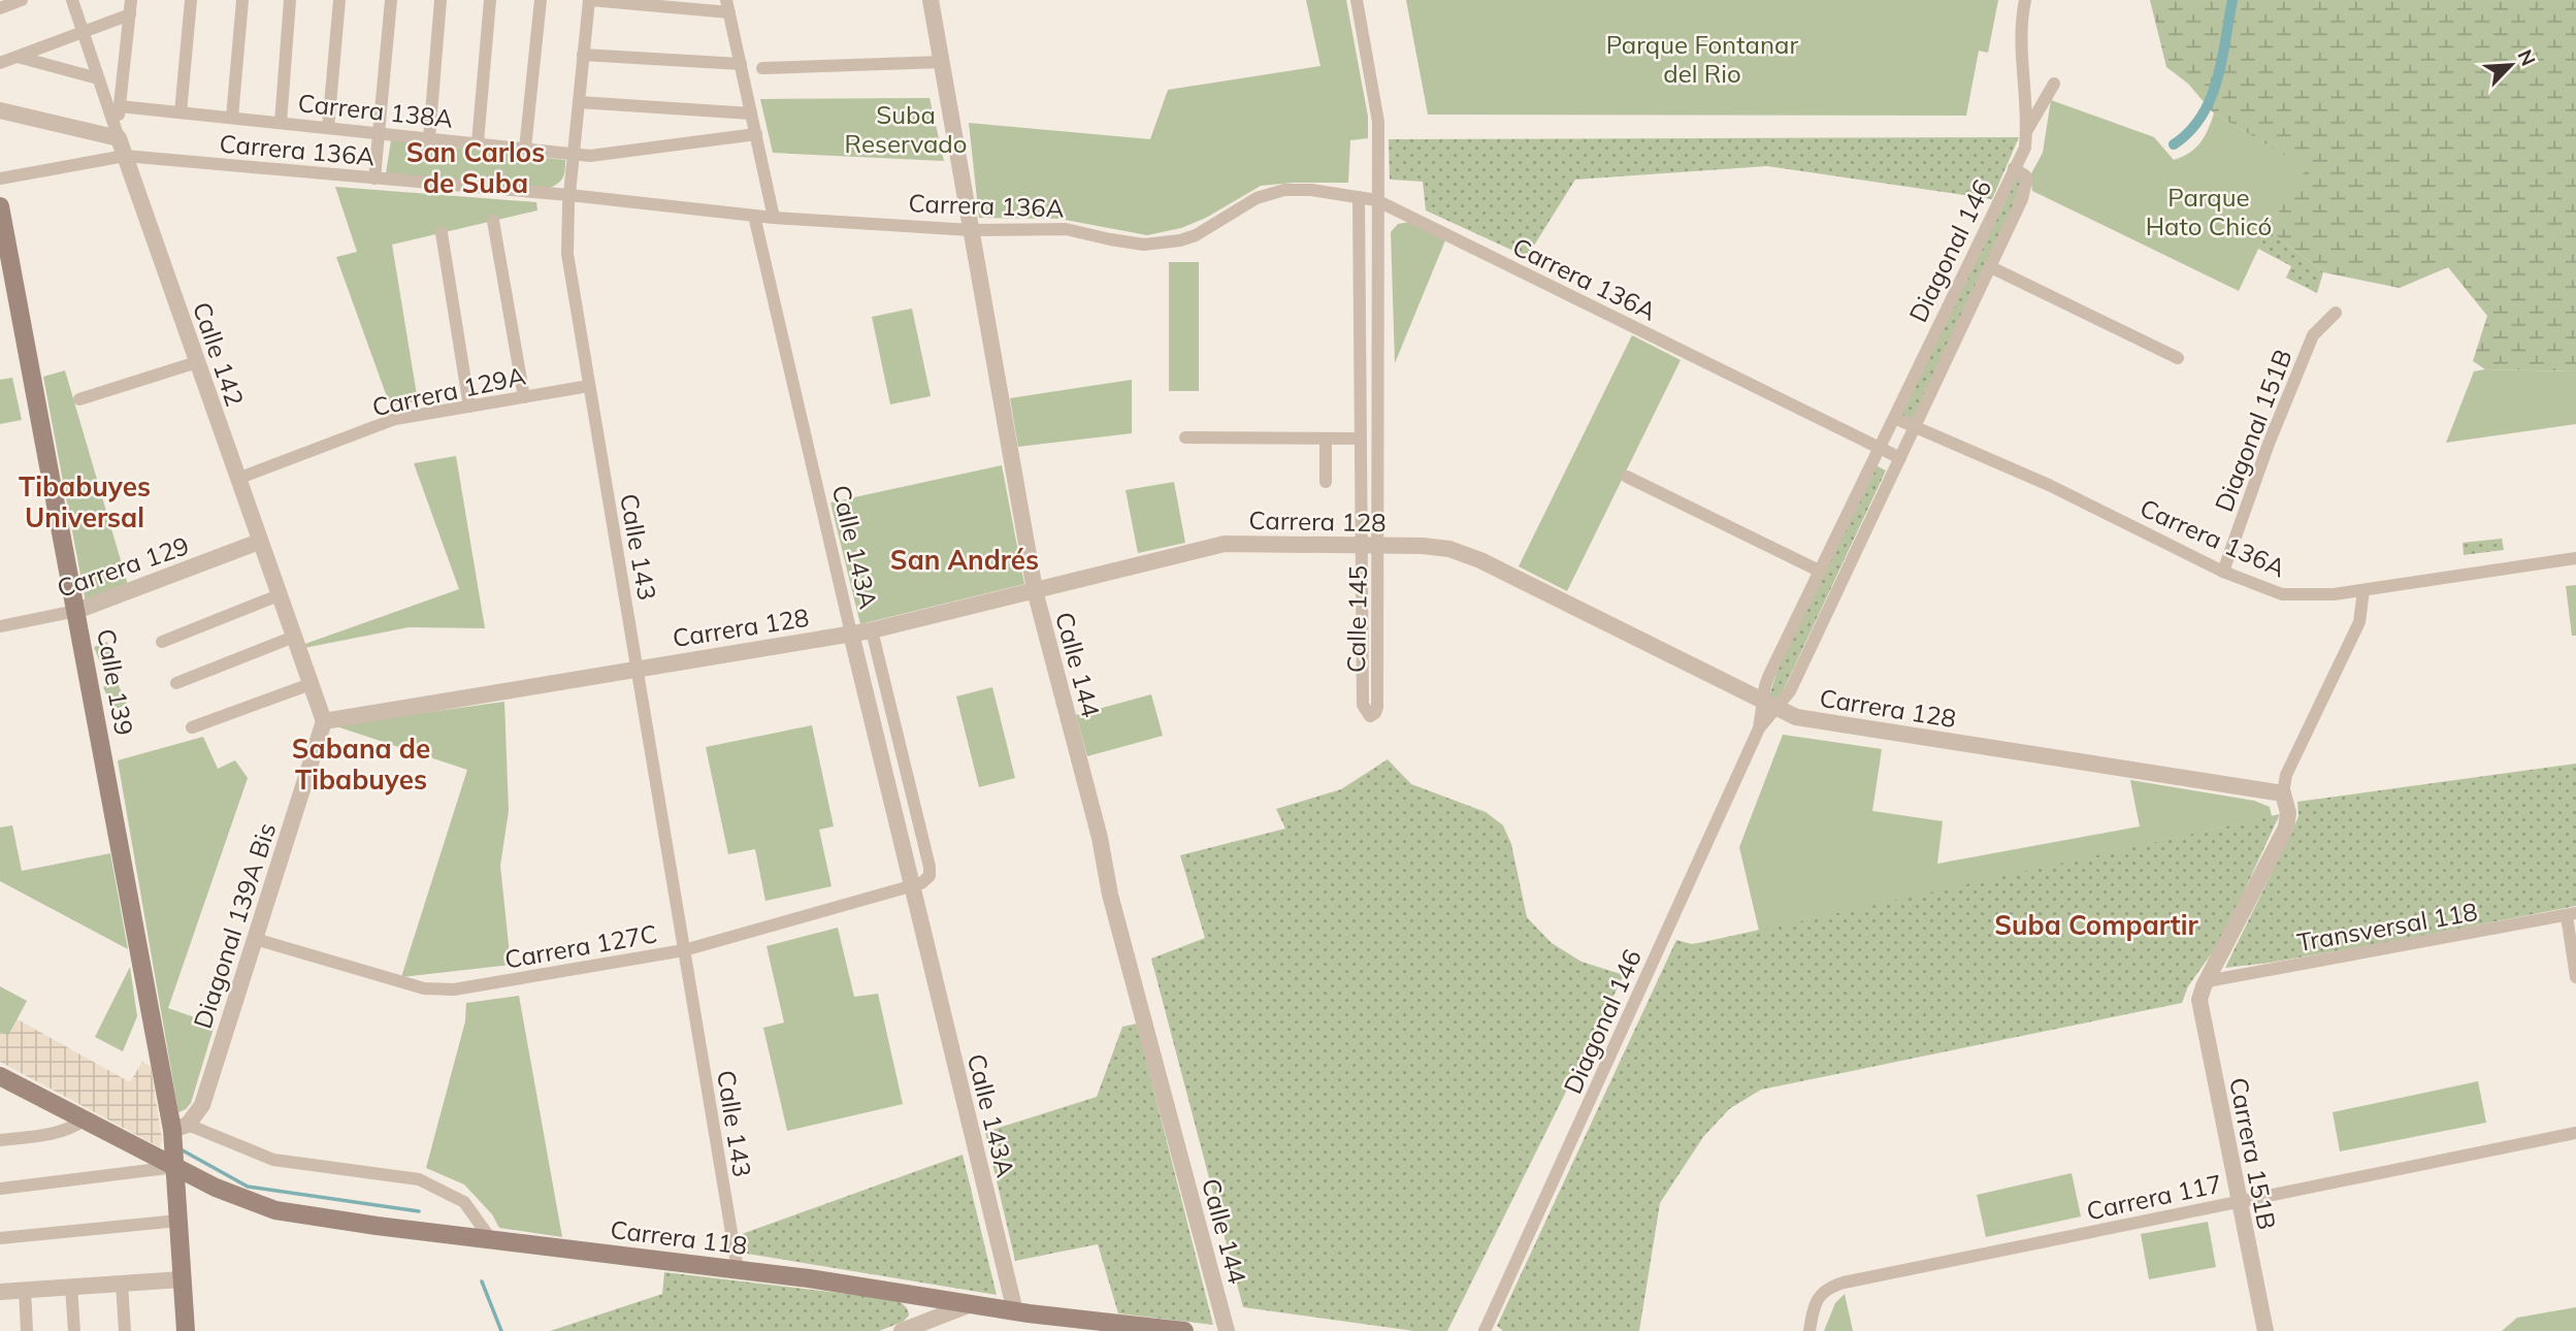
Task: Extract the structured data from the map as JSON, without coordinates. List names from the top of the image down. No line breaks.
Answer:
{"streets":{"main road":["Calle 139","Carrera 118"],"street":["Carrera 138A","Carrera 136A","Diagonal 146","Calle 142","Carrera 129A","Diagonal 151B","Carrera 128","Calle 143","Calle 143A","Carrera 129","Calle 145","Calle 144","Diagonal 139A Bis","Transversal 118","Carrera 127C","Carrera 151B","Carrera 117"]},"crossings":[["Carrera 138A","Calle 143"],["Carrera 136A","Diagonal 146"],["Carrera 136A","Calle 142"],["Carrera 136A","Diagonal 151B"],["Carrera 136A","Calle 143"],["Carrera 136A","Calle 143A"],["Carrera 136A","Calle 145"],["Carrera 136A","Calle 144"],["Diagonal 146","Carrera 128"],["Calle 142","Carrera 129A"],["Calle 142","Carrera 128"],["Calle 142","Carrera 129"],["Calle 142","Diagonal 139A Bis"],["Carrera 129A","Calle 143"],["Carrera 128","Calle 143"],["Carrera 128","Calle 143A"],["Carrera 128","Calle 145"],["Carrera 128","Calle 144"],["Carrera 128","Diagonal 139A Bis"],["Calle 143","Carrera 127C"],["Calle 143","Carrera 118"],["Calle 143A","Carrera 127C"],["Calle 143A","Carrera 118"],["Carrera 129","Calle 139"],["Calle 139","Diagonal 139A Bis"],["Calle 139","Carrera 118"],["Diagonal 139A Bis","Carrera 127C"],["Transversal 118","Carrera 151B"],["Carrera 151B","Carrera 117"]],"districts":["San Carlos de Suba","Tibabuyes Universal","San Andrés","Sabana de Tibabuyes","Suba Compartir"],"parks":["Parque Fontanar del Rio","Suba Reservado","Parque Hato Chicó"],"north":"top right"}
